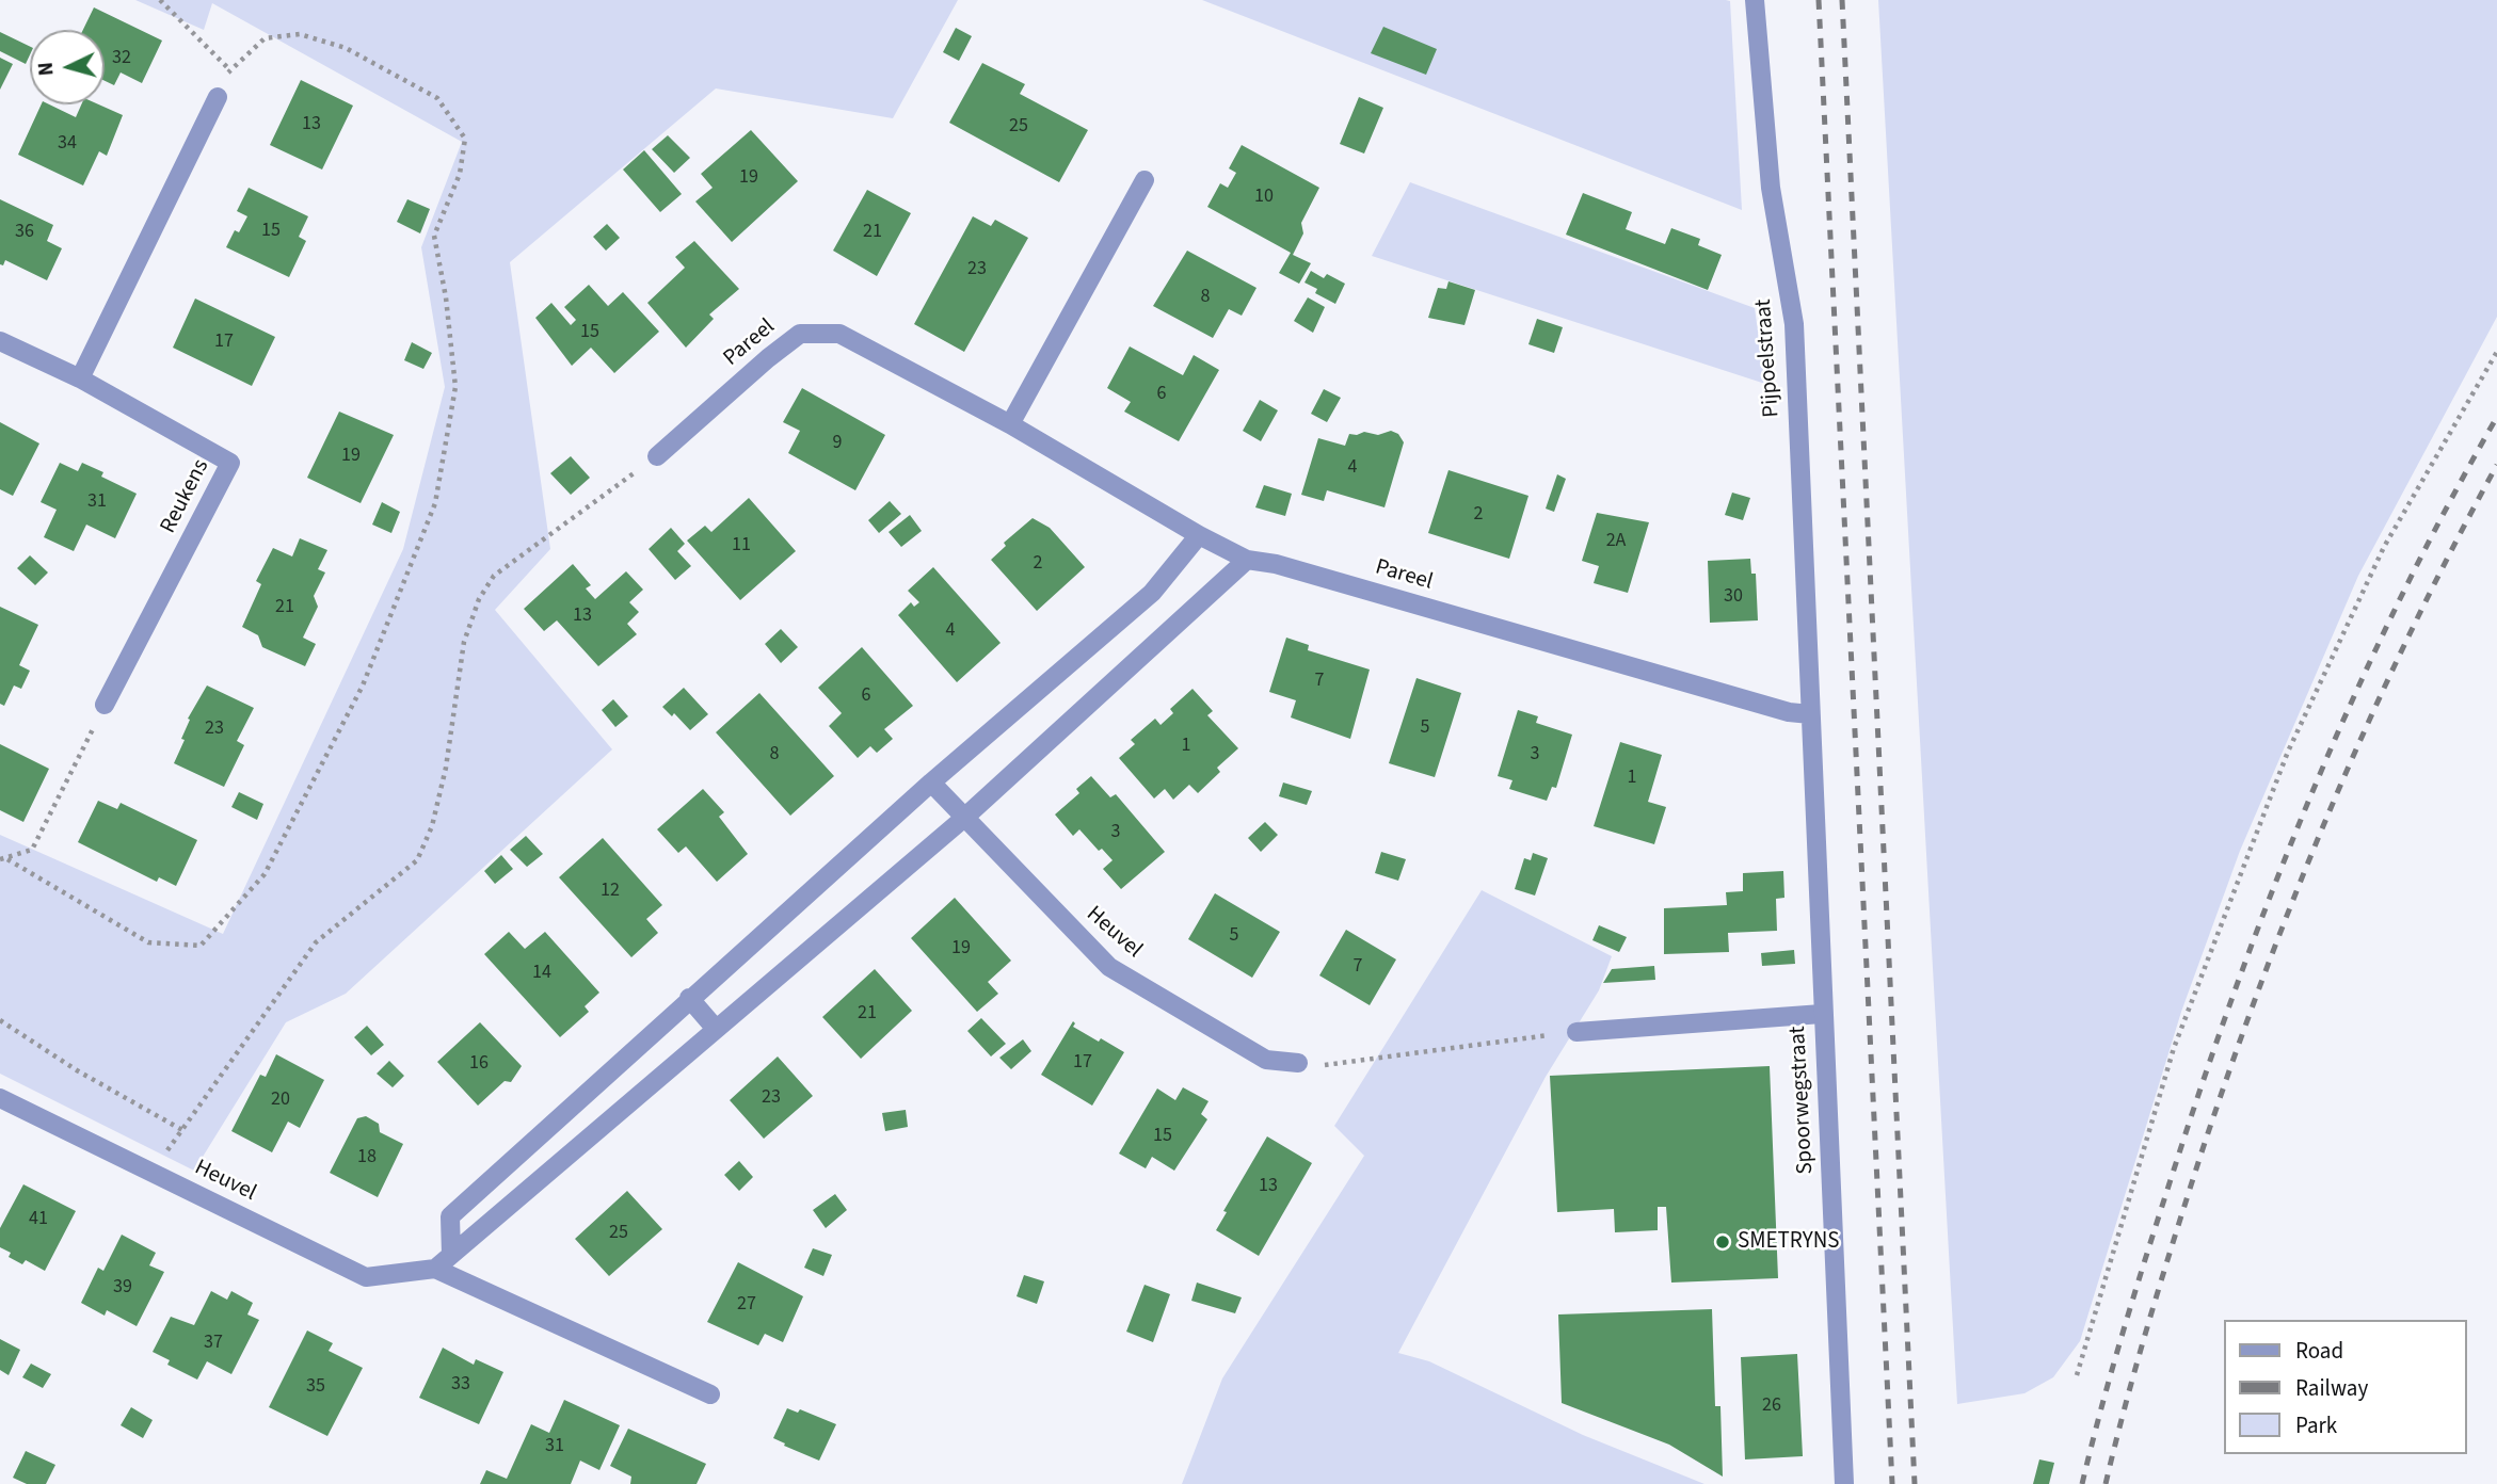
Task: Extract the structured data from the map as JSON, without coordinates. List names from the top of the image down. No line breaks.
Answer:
{"streets":{"street":["Pareel","Pijpoelstraat","Reukens","Heuvel","Spoorwegstraat"]},"crossings":[["Pareel","Pijpoelstraat"],["Pareel","Heuvel"],["Pareel","Spoorwegstraat"],["Pijpoelstraat","Spoorwegstraat"]],"places":["SMETRYNS"],"house_numbers":["32","13","25","34","19","10","15","36","21","23","8","15","17","6","9","19","4","31","2","2A","11","2","30","21","13","4","7","6","5","23","1","8","3","1","3","12","5","19","7","14","21","17","16","23","20","15","18","13","41","25","39","27","37","33","35","26","31"],"legend":["Road","Railway","Park"],"north":"left"}
